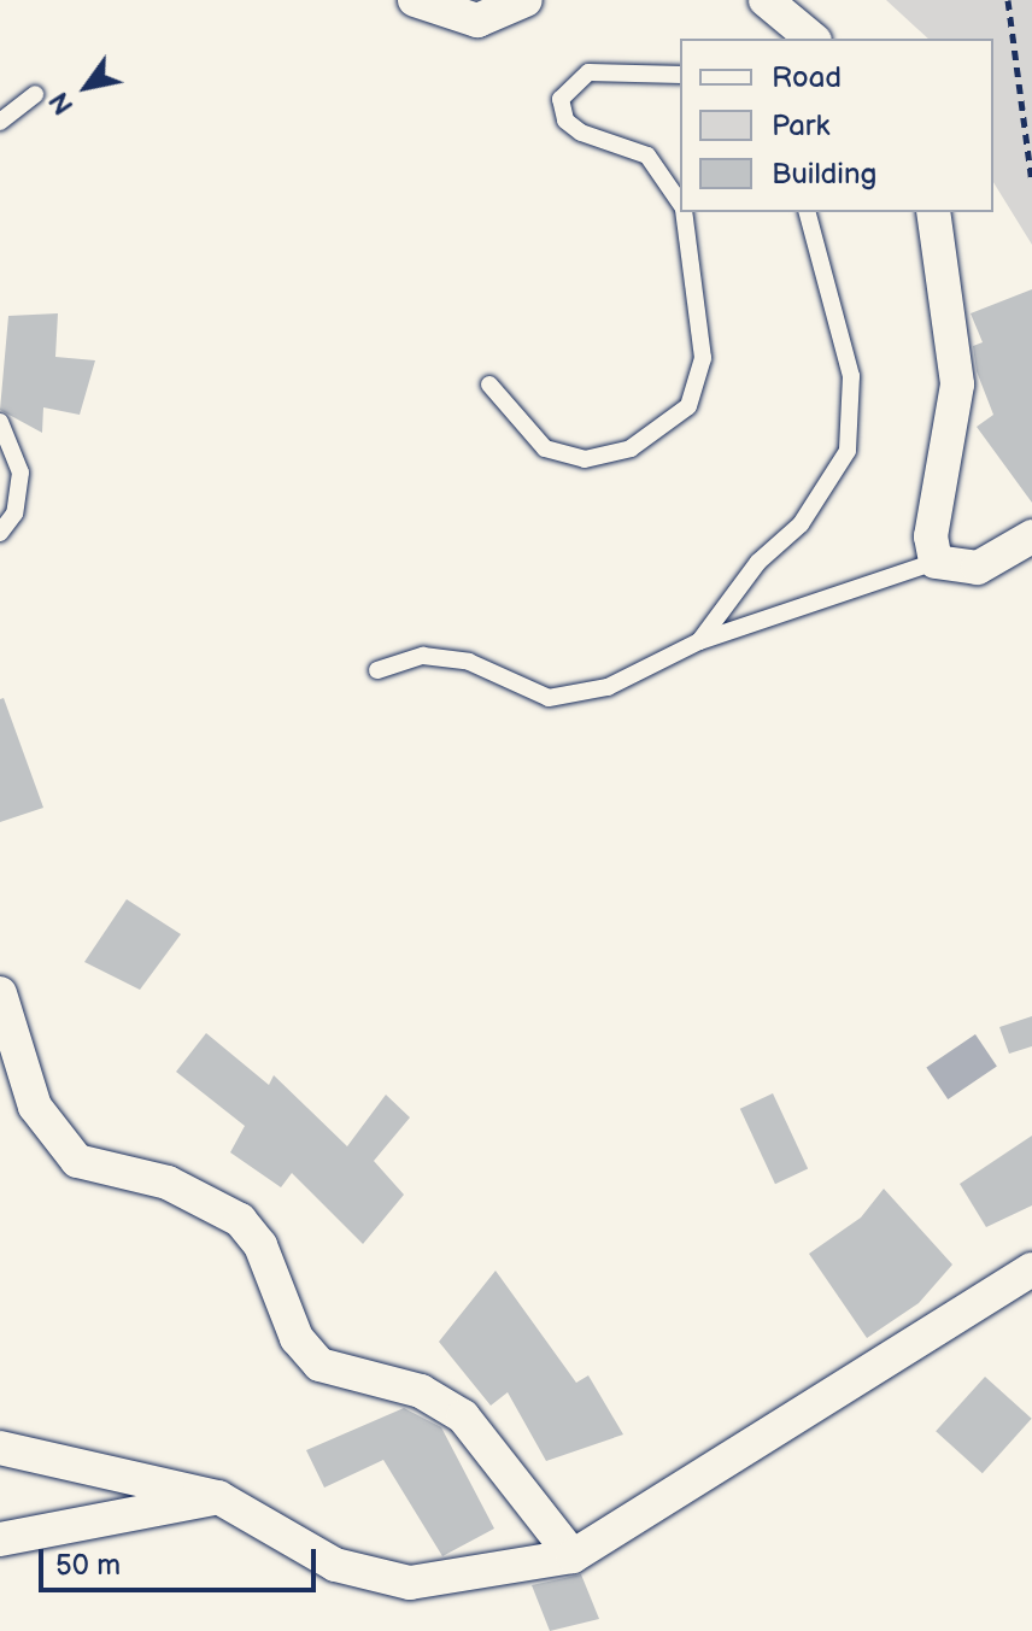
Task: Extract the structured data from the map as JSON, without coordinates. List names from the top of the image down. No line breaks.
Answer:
{"legend":["Road","Park","Building"],"scale_bar":"50 m","north":"bottom left"}
